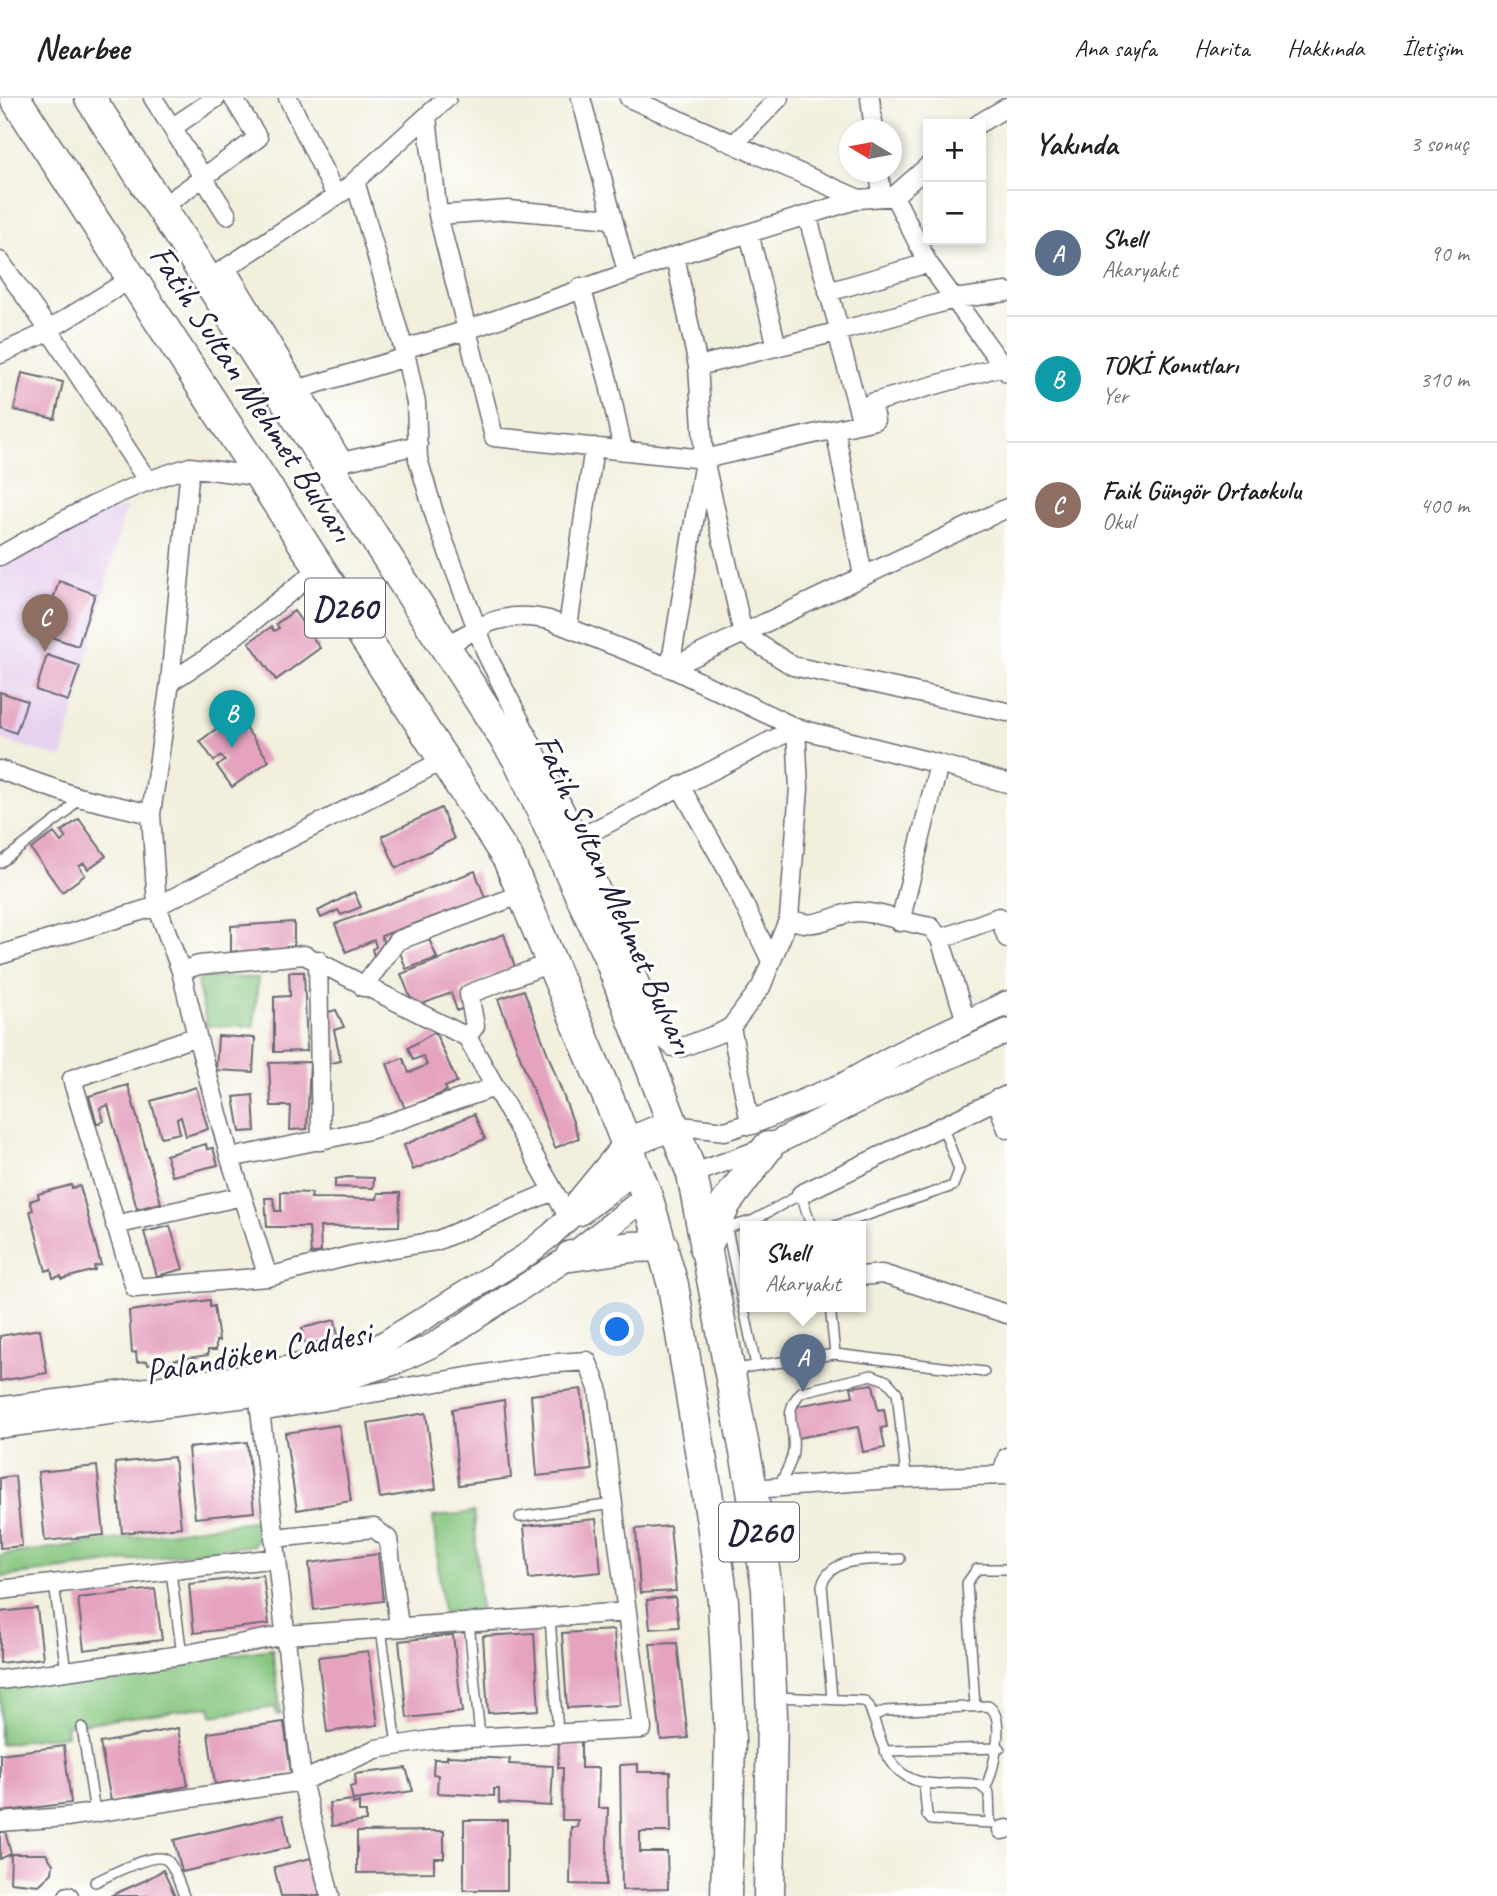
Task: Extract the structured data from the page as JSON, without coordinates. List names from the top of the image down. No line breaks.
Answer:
{"streets":{"highway":["Fatih Sultan Mehmet Bulvarı","D260"],"street":["Palandöken Caddesi"]},"crossings":[["Fatih Sultan Mehmet Bulvarı","D260"],["Fatih Sultan Mehmet Bulvarı","Palandöken Caddesi"]],"north":"left","page":{"header":"Nearbee","nav":["Ana sayfa","Harita","Hakkında","İletişim"],"heading":["Yakında","3 sonuç"],"map_buttons":["+","−"],"list":[{"mark":"A","name":"Shell","note":"Akaryakıt","value":"90 m"},{"mark":"B","name":"TOKİ Konutları","note":"Yer","value":"310 m"},{"mark":"C","name":"Faik Güngör Ortaokulu","note":"Okul","value":"400 m"}],"pins":["C","B","A"],"popup":["Shell","Akaryakıt"]}}
